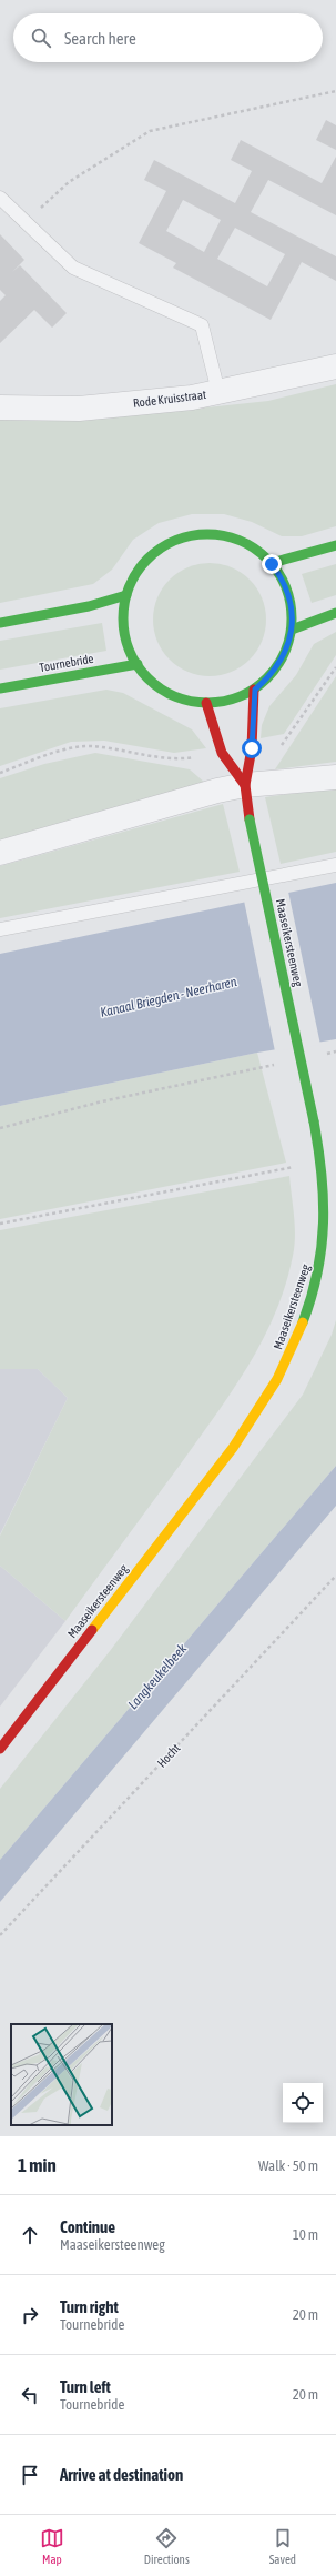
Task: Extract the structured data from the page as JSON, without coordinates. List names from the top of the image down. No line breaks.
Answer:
{"streets":{"main road":["Tournebride","Maaseikersteenweg"],"street":["Rode Kruisstraat"],"path":["Hocht"]},"water":["Kanaal Briegden - Neerharen","Langkeukelbeek"],"page":{"search":"Search here","heading":["1 min","Walk · 50 m"],"list":[["Continue","Maaseikersteenweg","10 m"],["Turn right","Tournebride","20 m"],["Turn left","Tournebride","20 m"],"Arrive at destination"],"nav":["Map","Directions","Saved"]}}
